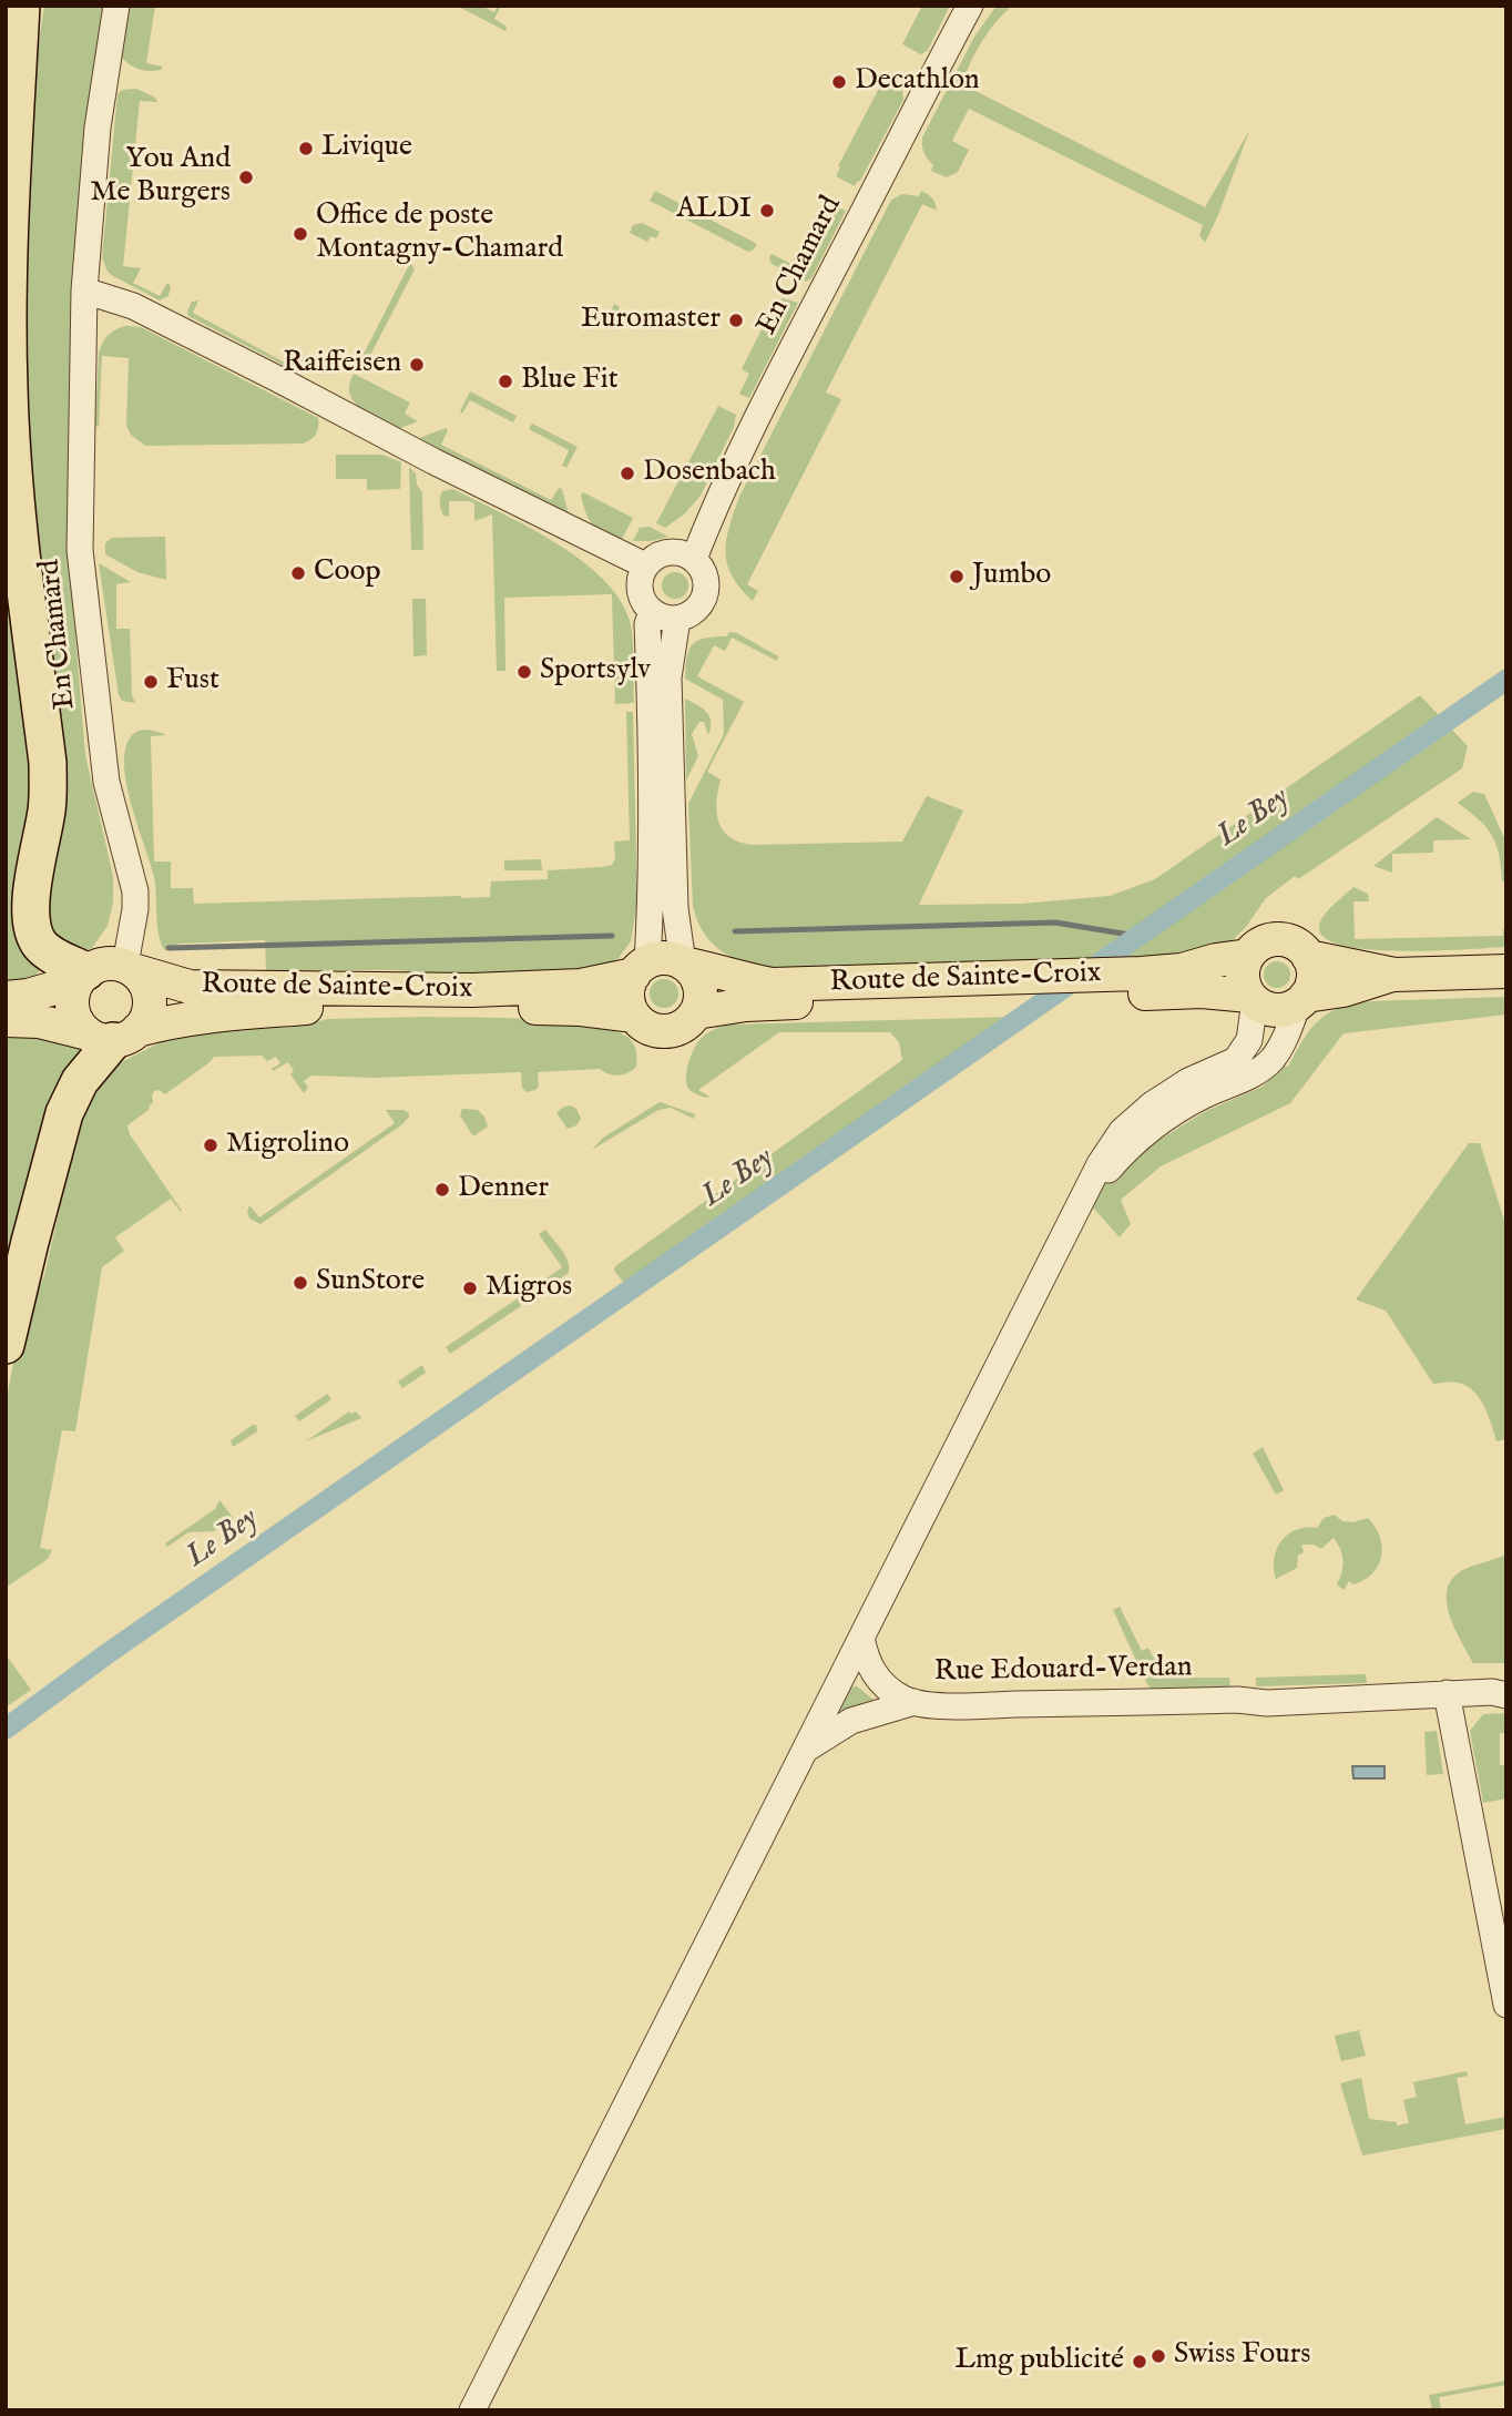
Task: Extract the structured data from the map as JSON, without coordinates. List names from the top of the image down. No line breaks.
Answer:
{"streets":{"main road":["Route de Sainte-Croix"],"street":["En Chamard","Rue Edouard-Verdan"]},"crossings":[["En Chamard","Route de Sainte-Croix"]],"water":["Le Bey"],"places":["Decathlon","Livique","You And Me Burgers","ALDI","Office de poste Montagny-Chamard","Euromaster","Raiffeisen","Blue Fit","Dosenbach","Coop","Jumbo","Sportsylv","Fust","Migrolino","Denner","SunStore","Migros","Swiss Fours","Lmg publicité"]}
